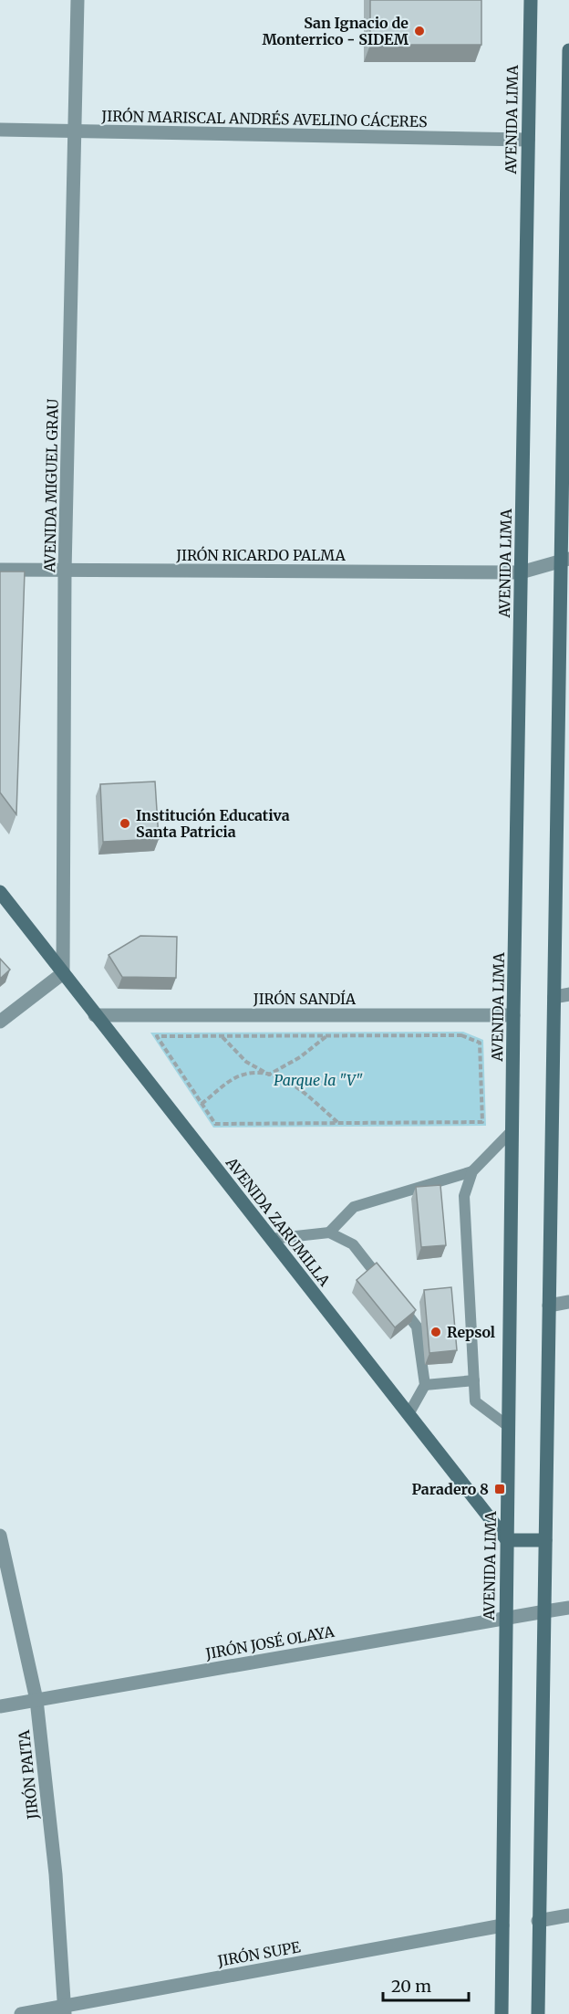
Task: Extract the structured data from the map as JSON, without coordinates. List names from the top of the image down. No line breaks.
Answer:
{"streets":{"main road":["AVENIDA LIMA","AVENIDA ZARUMILLA"],"street":["JIRÓN MARISCAL ANDRÉS AVELINO CÁCERES","AVENIDA MIGUEL GRAU","JIRÓN RICARDO PALMA","JIRÓN SANDÍA","JIRÓN JOSÉ OLAYA","JIRÓN PAITA","JIRÓN SUPE"]},"crossings":[["JIRÓN MARISCAL ANDRÉS AVELINO CÁCERES","AVENIDA LIMA"],["JIRÓN MARISCAL ANDRÉS AVELINO CÁCERES","AVENIDA MIGUEL GRAU"],["AVENIDA LIMA","JIRÓN RICARDO PALMA"],["AVENIDA LIMA","JIRÓN SANDÍA"],["AVENIDA LIMA","AVENIDA ZARUMILLA"],["AVENIDA LIMA","JIRÓN JOSÉ OLAYA"],["AVENIDA LIMA","JIRÓN SUPE"],["AVENIDA MIGUEL GRAU","JIRÓN RICARDO PALMA"],["AVENIDA MIGUEL GRAU","AVENIDA ZARUMILLA"],["JIRÓN SANDÍA","AVENIDA ZARUMILLA"],["JIRÓN JOSÉ OLAYA","JIRÓN PAITA"],["JIRÓN PAITA","JIRÓN SUPE"]],"parks":["Parque la \"V\""],"places":{"other":["San Ignacio de Monterrico - SIDEM","Institución Educativa Santa Patricia","Repsol"],"transit":["Paradero 8"]},"scale_bar":"20 m"}
